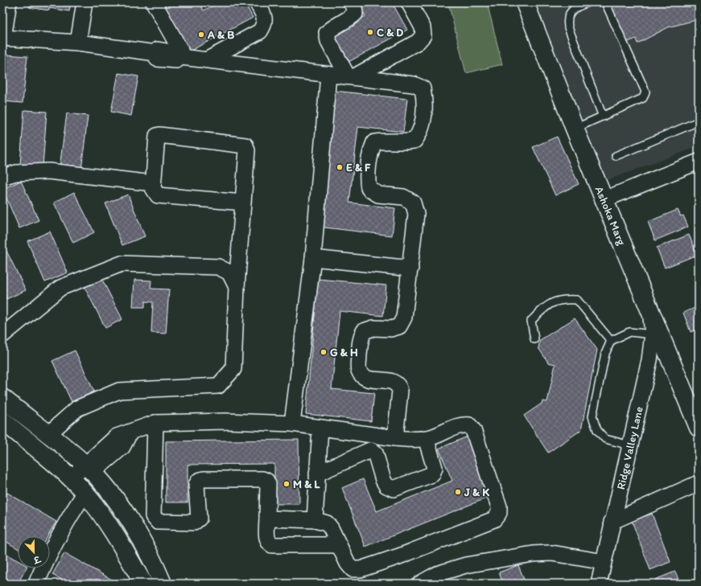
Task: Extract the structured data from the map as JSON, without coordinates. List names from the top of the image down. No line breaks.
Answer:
{"streets":{"street":["Ashoka Marg","Ridge Valley Lane"]},"crossings":[["Ashoka Marg","Ridge Valley Lane"]],"places":["C & D","A & B","E & F","G & H","M & L","J & K"],"north":"bottom"}
